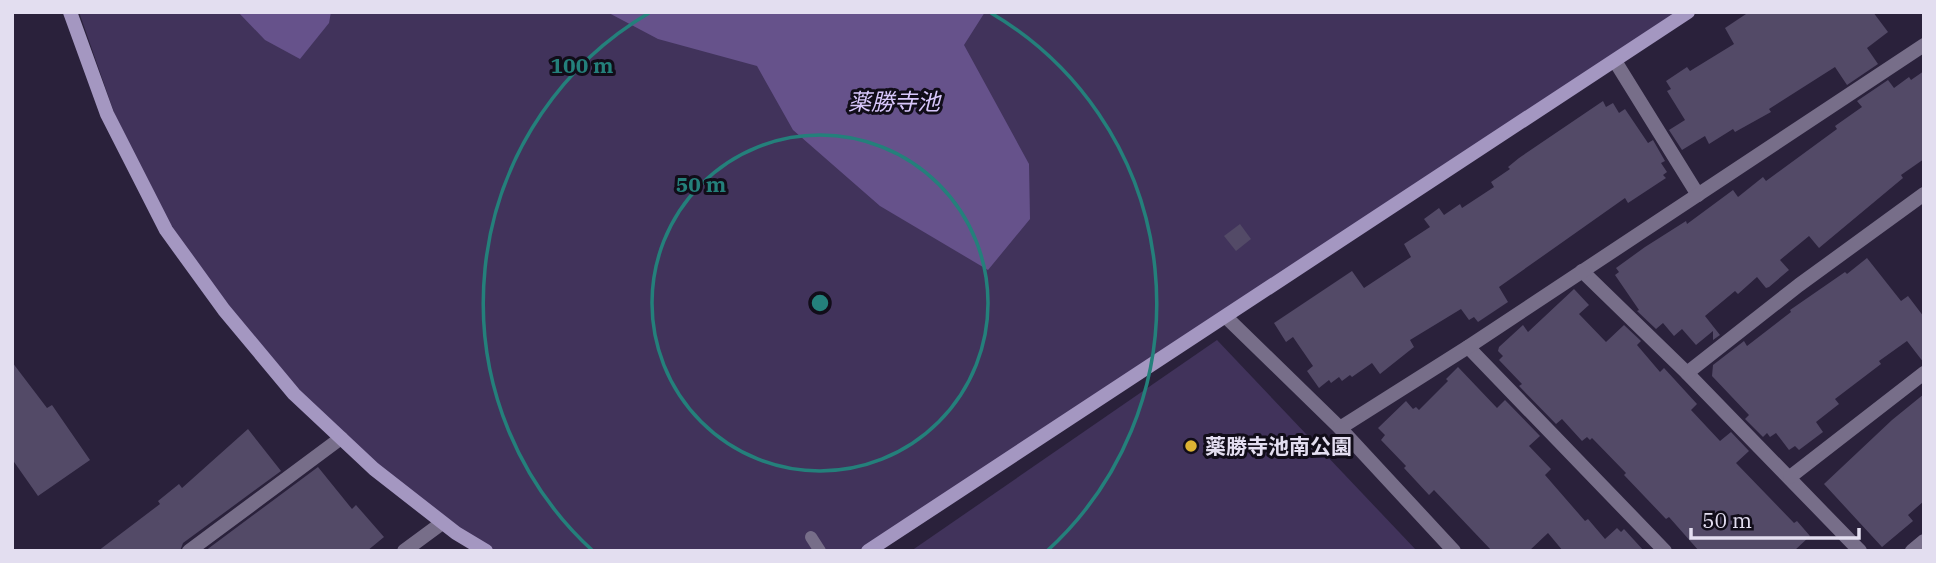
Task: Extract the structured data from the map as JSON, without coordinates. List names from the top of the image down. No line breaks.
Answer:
{"water":["薬勝寺池"],"places":["薬勝寺池南公園"],"scale_bar":"50 m","rings":["100 m","50 m"]}
